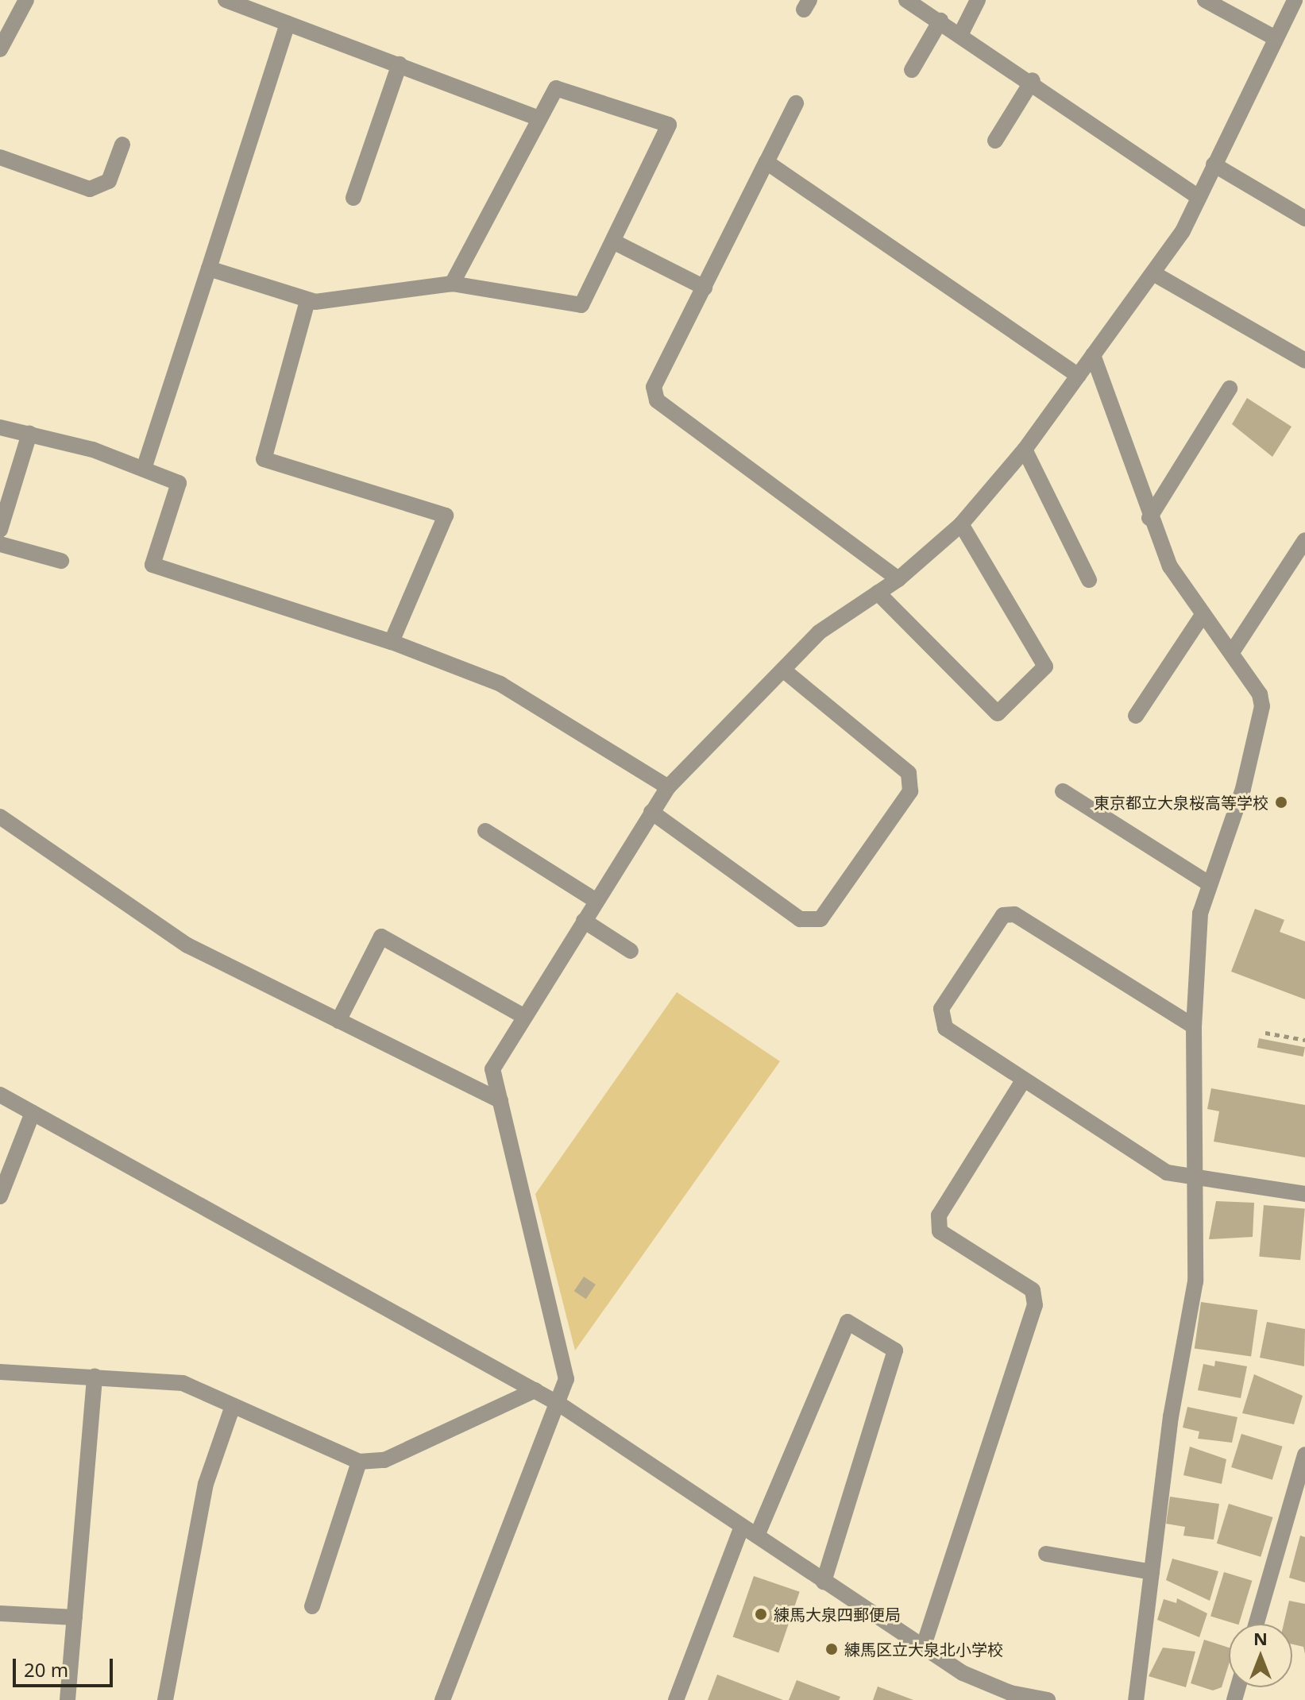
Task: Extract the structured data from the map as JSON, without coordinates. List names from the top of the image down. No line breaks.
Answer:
{"places":["東京都立大泉桜高等学校","練馬大泉四郵便局","練馬区立大泉北小学校"],"scale_bar":"20 m","north":"top"}
